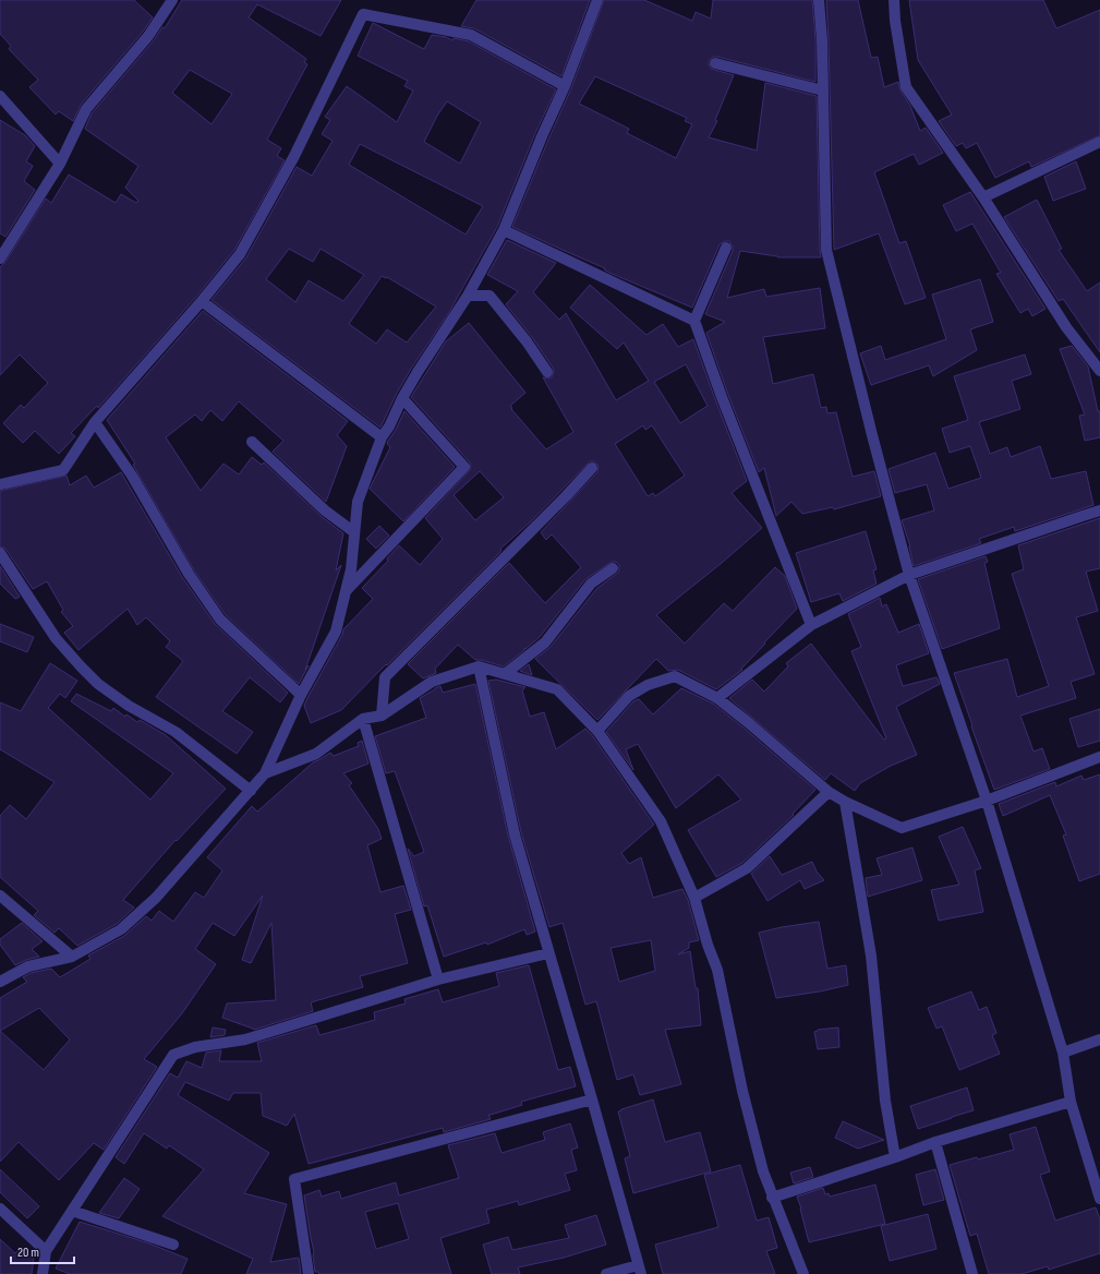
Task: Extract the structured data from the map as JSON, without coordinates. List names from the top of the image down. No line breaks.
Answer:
{"scale_bar":"20 m"}
